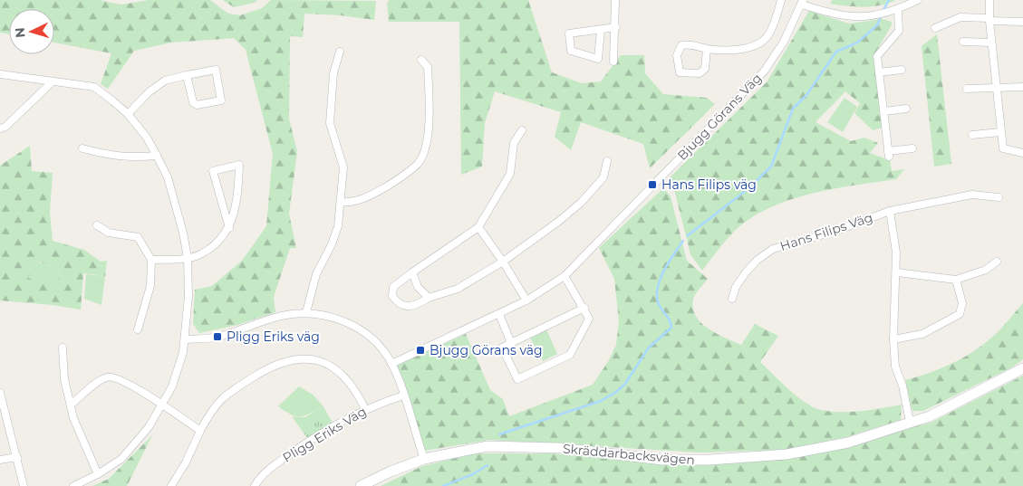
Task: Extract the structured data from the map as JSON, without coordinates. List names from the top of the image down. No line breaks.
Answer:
{"streets":{"street":["Bjugg Görans Väg","Hans Filips Väg","Pligg Eriks Väg","Skräddarbacksvägen"]},"crossings":[["Hans Filips Väg","Skräddarbacksvägen"]],"places":{"transit":["Hans Filips väg","Pligg Eriks väg","Bjugg Görans väg"]},"north":"left"}
